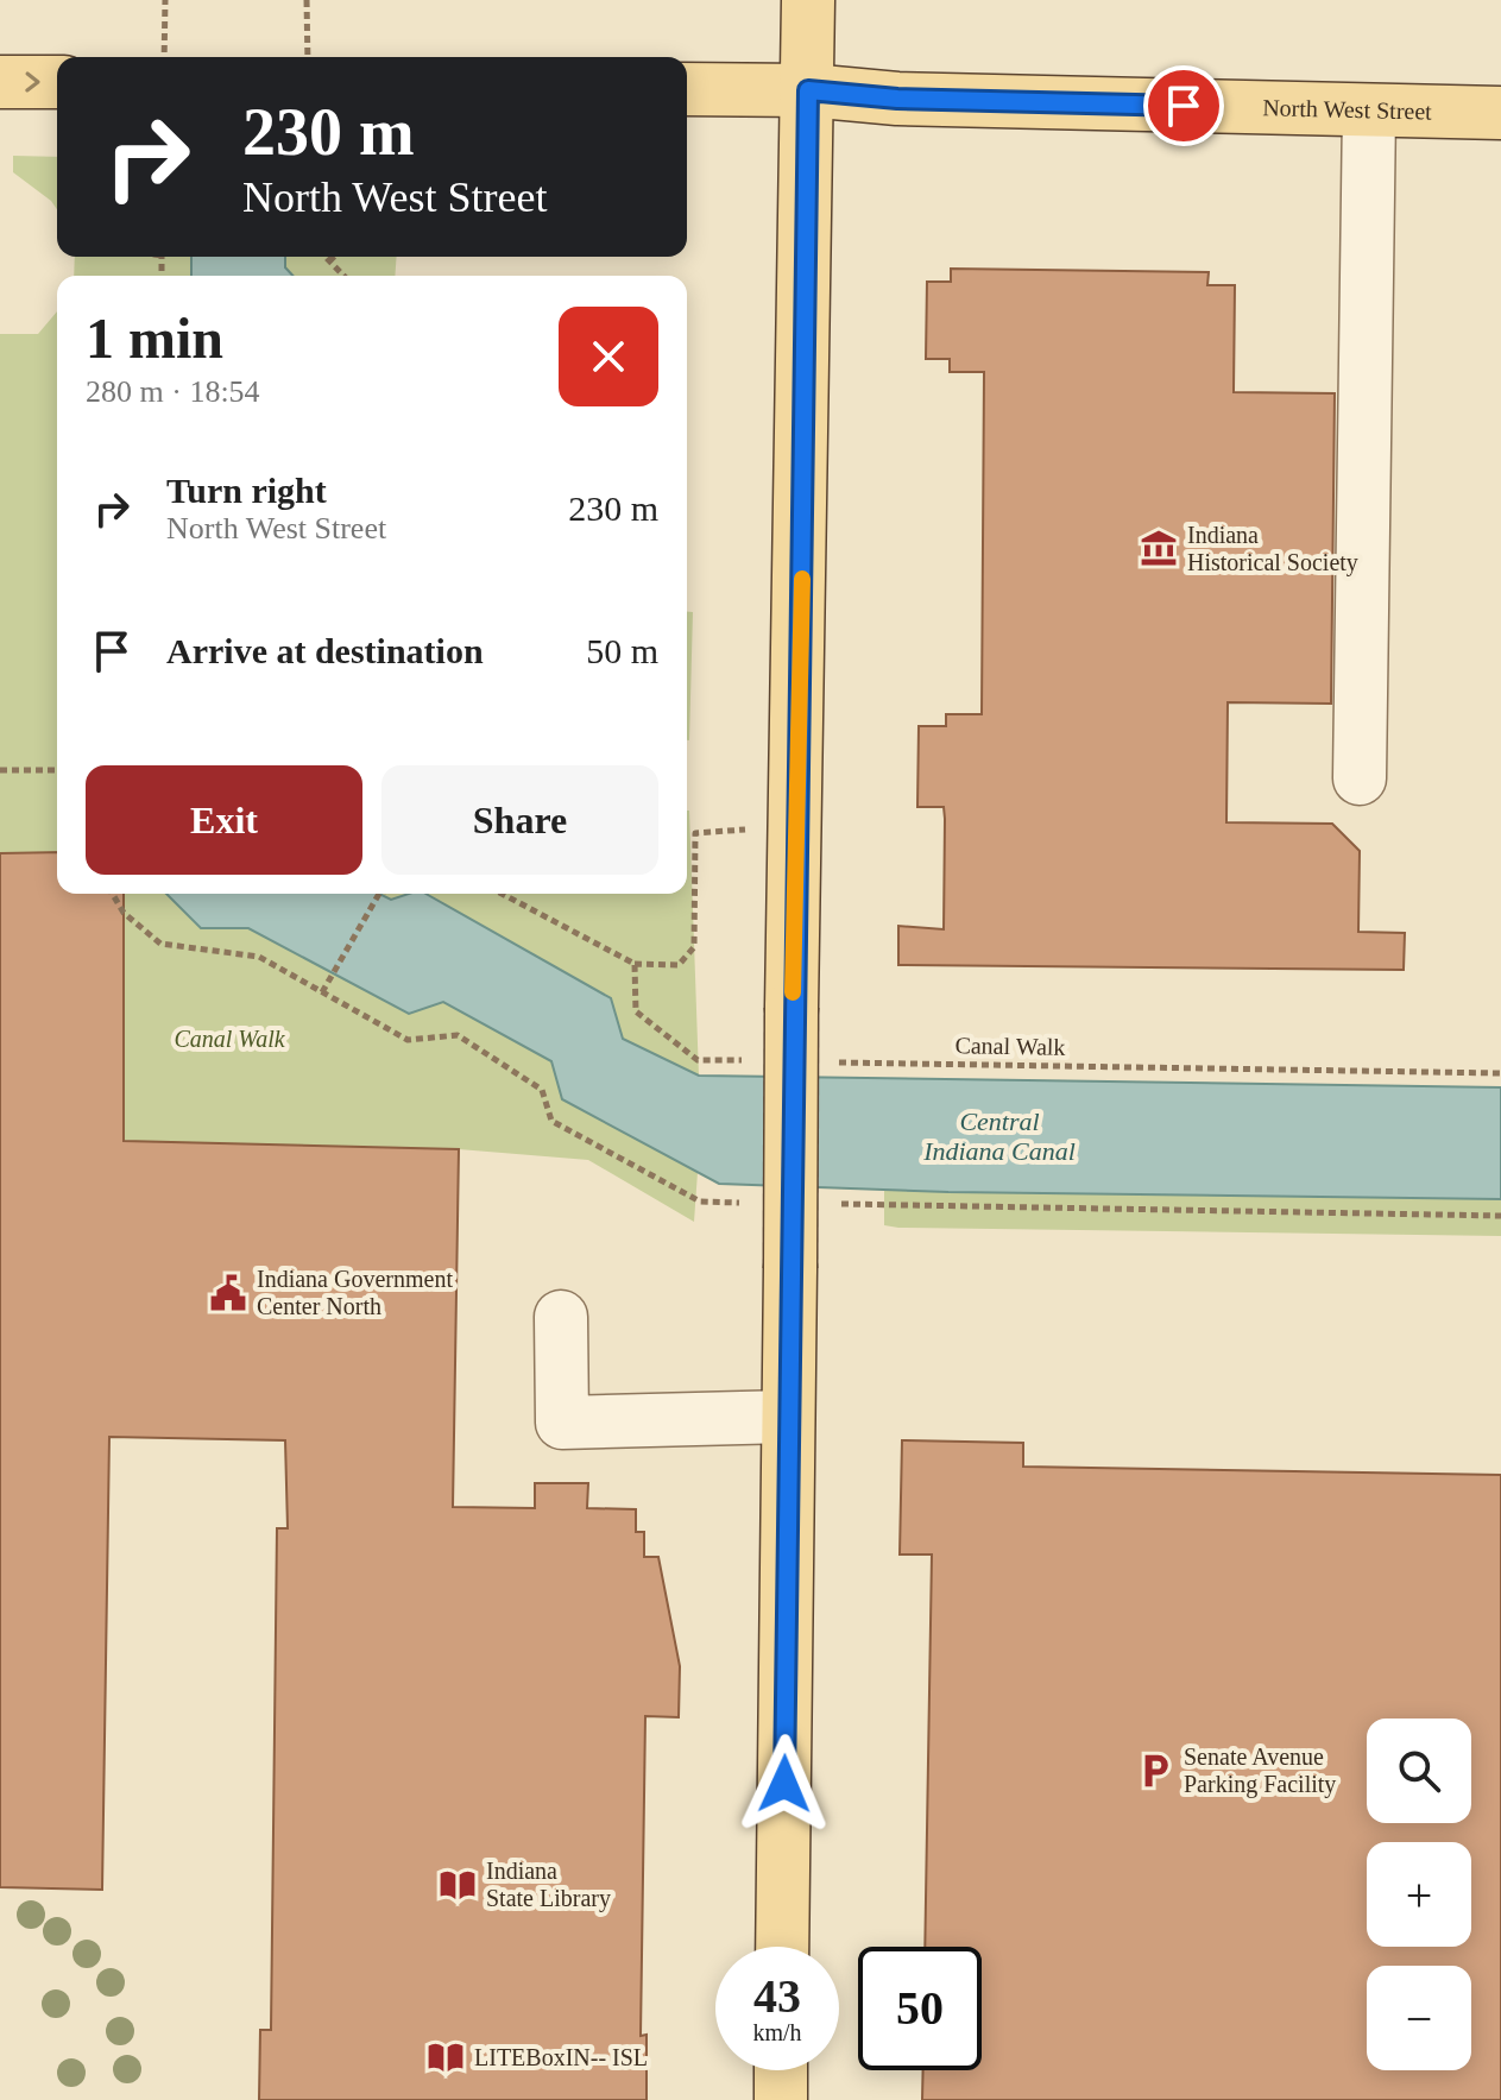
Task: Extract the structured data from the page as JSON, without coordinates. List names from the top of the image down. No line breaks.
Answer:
{"streets":{"main road":["North West Street"],"path":["Canal Walk"]},"water":["Central Indiana Canal"],"parks":["Canal Walk"],"places":{"museum":["Indiana Historical Society"],"public building":["Indiana Government Center North"],"parking":["Senate Avenue Parking Facility"],"library":["Indiana State Library","LITEBoxIN-- ISL"]},"page":{"turn":["230 m","North West Street"],"heading":["1 min","280 m · 18:54"],"list":[{"name":"Turn right","note":"North West Street","value":"230 m"},{"name":"Arrive at destination","value":"50 m"}],"buttons":["Exit","Share"],"map_buttons":["+","−"],"speed":"43 km/h","limit":"50"}}
